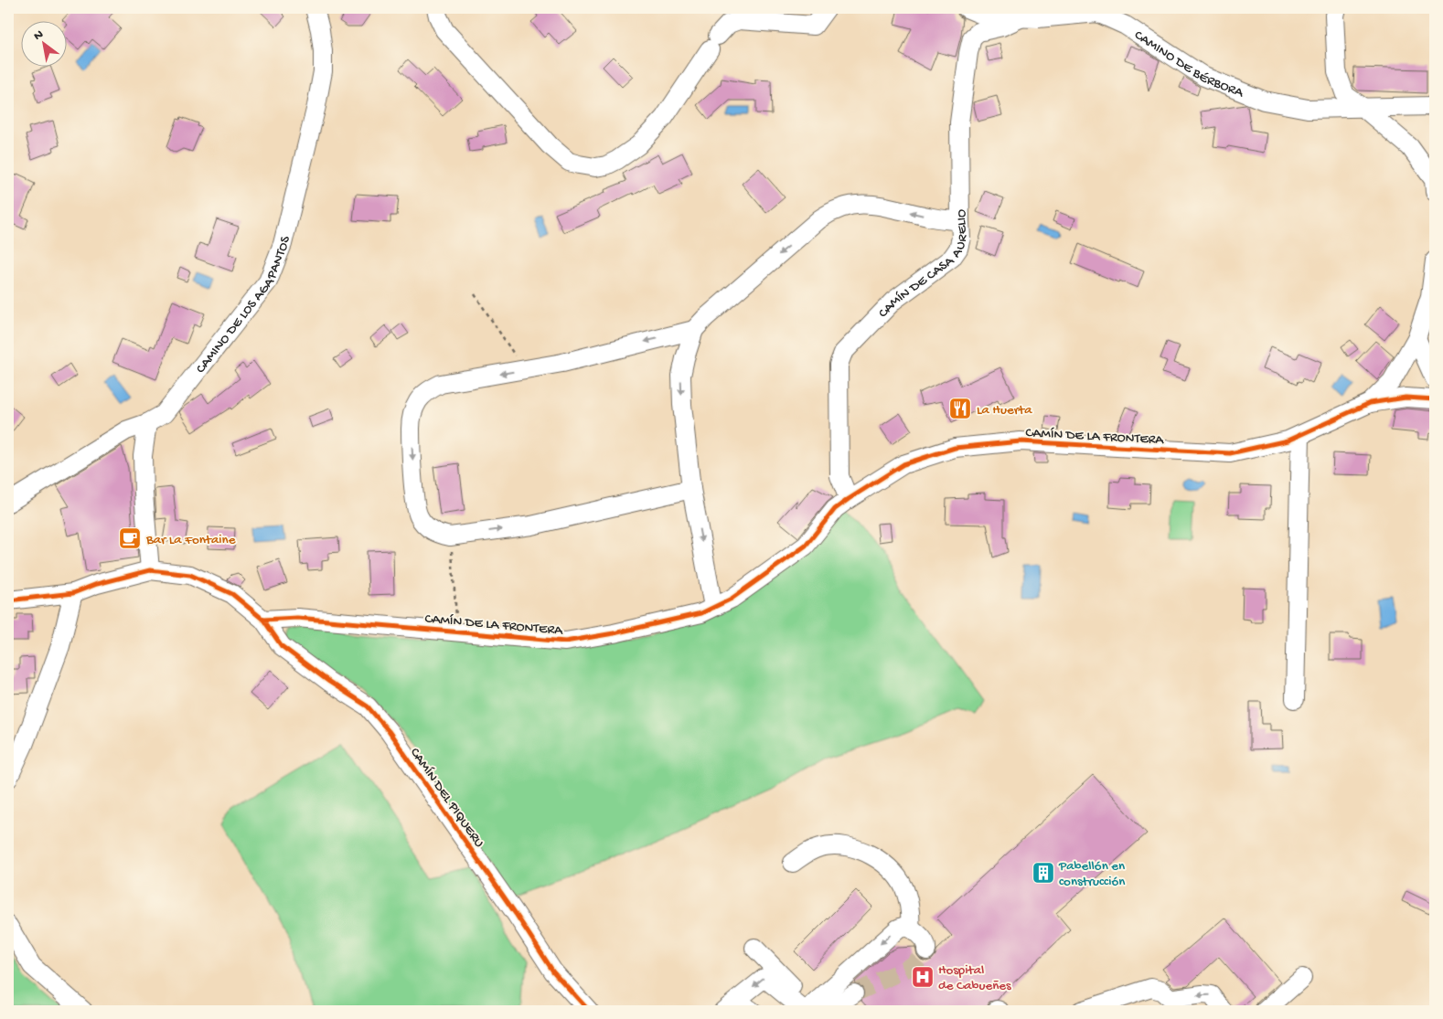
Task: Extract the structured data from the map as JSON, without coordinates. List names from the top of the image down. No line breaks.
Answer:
{"streets":{"street":["CAMINO DE BÉRBORA","CAMÍN DE CASA AURELIO","CAMINO DE LOS AGAPANTOS","CAMÍN DE LA FRONTERA","CAMÍN DEL PIQUERU"]},"crossings":[["CAMINO DE BÉRBORA","CAMÍN DE CASA AURELIO"],["CAMÍN DE CASA AURELIO","CAMÍN DE LA FRONTERA"],["CAMÍN DE LA FRONTERA","CAMÍN DEL PIQUERU"]],"places":{"restaurant":["La Huerta"],"cafe":["Bar La Fontaine"],"building":["Pabellón en construcción"],"hospital":["Hospital de Cabueñes"]},"north":"top left"}
